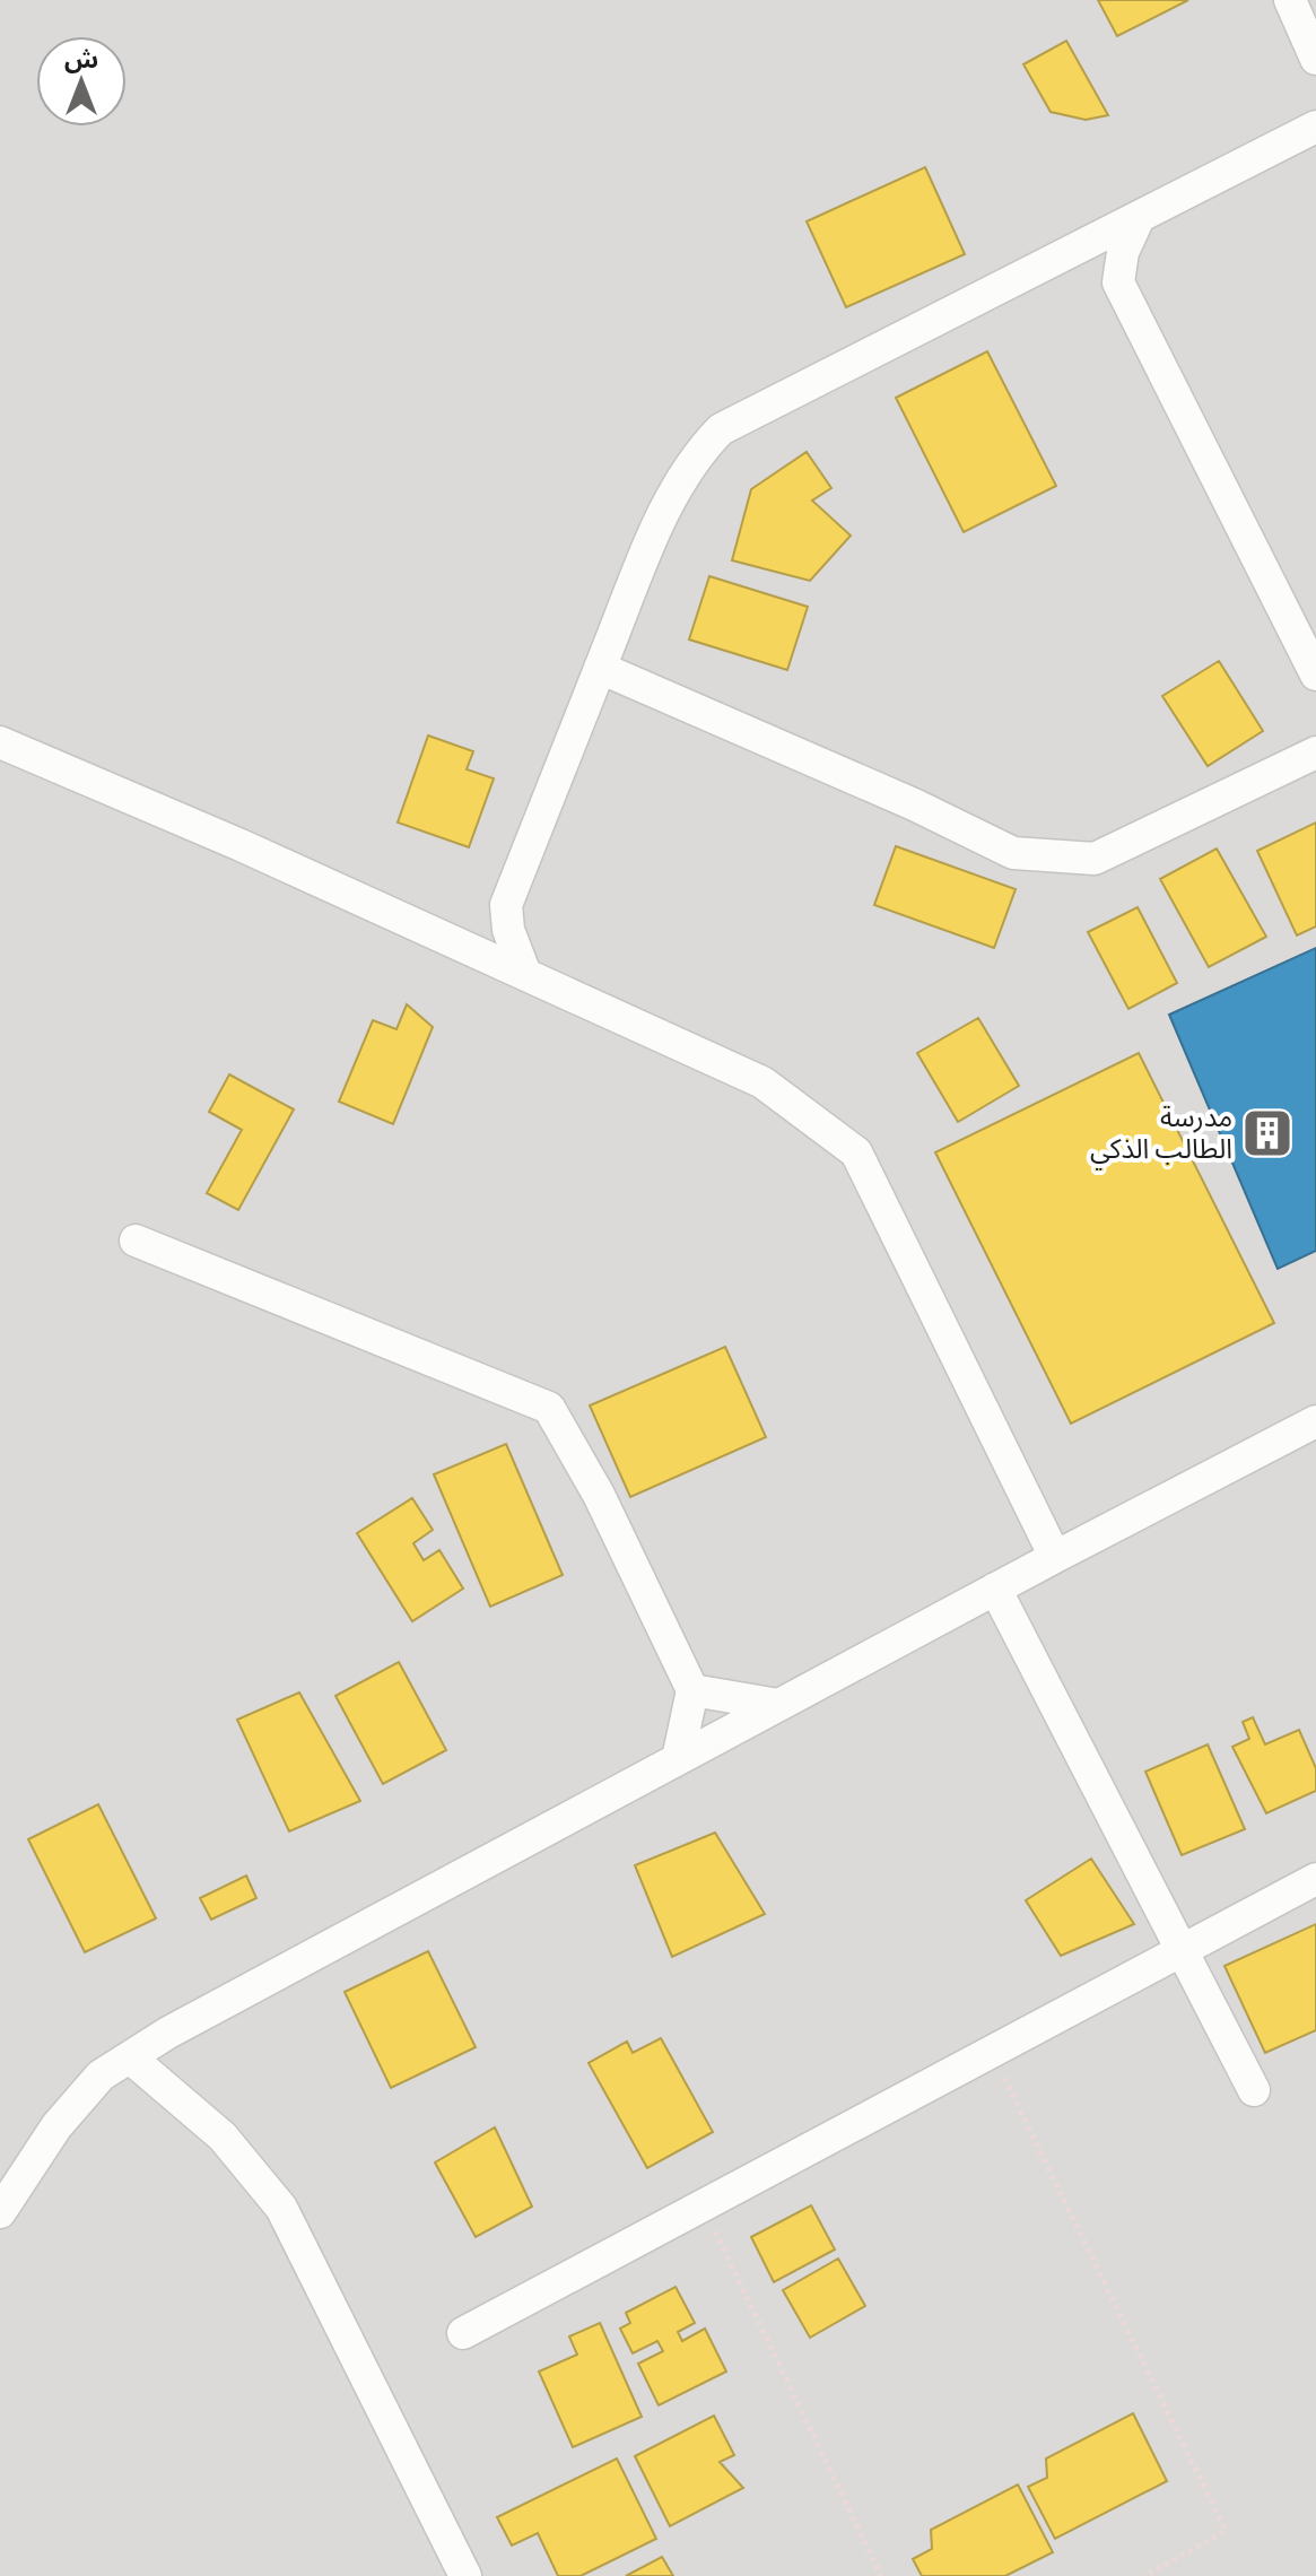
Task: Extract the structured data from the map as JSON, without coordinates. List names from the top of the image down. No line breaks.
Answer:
{"places":{"building":["مدرسة الطالب الذكي"]},"north":"top"}
